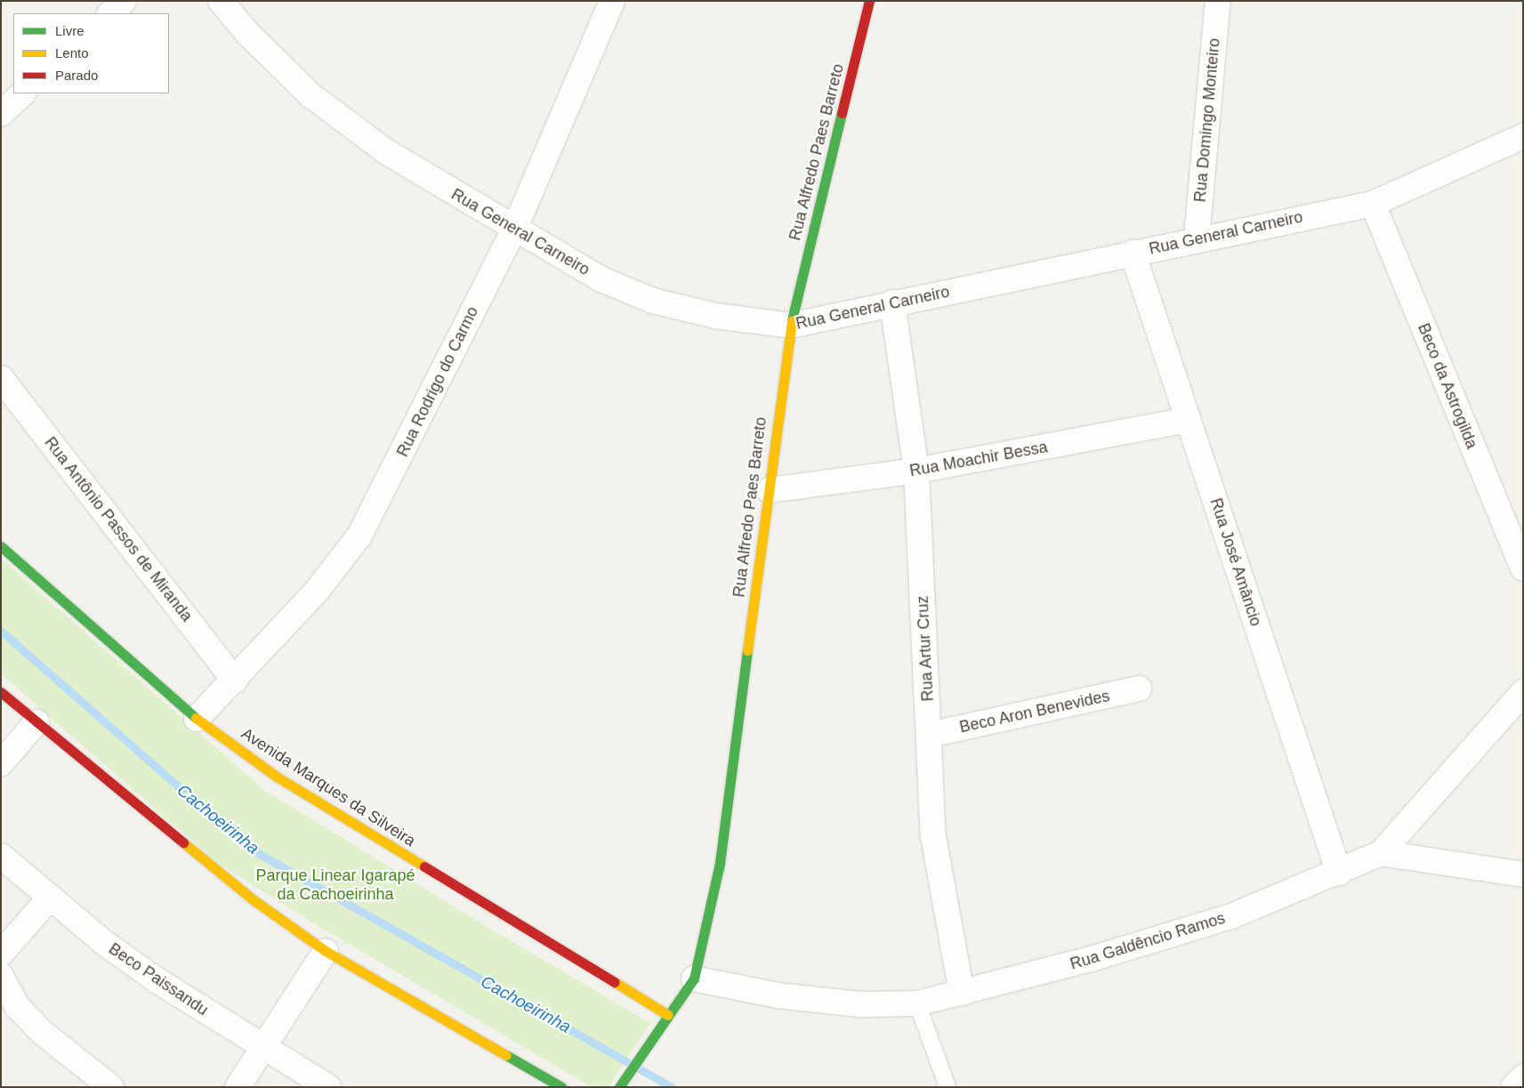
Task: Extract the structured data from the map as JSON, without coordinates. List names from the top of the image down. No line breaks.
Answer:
{"streets":{"street":["Rua Domingo Monteiro","Rua Alfredo Paes Barreto","Rua General Carneiro","Rua Rodrigo do Carmo","Beco da Astrogilda","Rua Moachir Bessa","Rua Antônio Passos de Miranda","Rua José Amâncio","Rua Artur Cruz","Beco Aron Benevides","Avenida Marques da Silveira","Rua Galdêncio Ramos","Beco Paissandu"]},"crossings":[["Rua Domingo Monteiro","Rua General Carneiro"],["Rua Alfredo Paes Barreto","Rua General Carneiro"],["Rua Alfredo Paes Barreto","Rua Moachir Bessa"],["Rua Alfredo Paes Barreto","Avenida Marques da Silveira"],["Rua Alfredo Paes Barreto","Rua Galdêncio Ramos"],["Rua General Carneiro","Rua Rodrigo do Carmo"],["Rua General Carneiro","Beco da Astrogilda"],["Rua General Carneiro","Rua José Amâncio"],["Rua General Carneiro","Rua Artur Cruz"],["Rua Rodrigo do Carmo","Rua Antônio Passos de Miranda"],["Rua Rodrigo do Carmo","Avenida Marques da Silveira"],["Rua Moachir Bessa","Rua José Amâncio"],["Rua Moachir Bessa","Rua Artur Cruz"],["Rua José Amâncio","Rua Galdêncio Ramos"],["Rua Artur Cruz","Beco Aron Benevides"],["Rua Artur Cruz","Rua Galdêncio Ramos"]],"water":["Cachoeirinha"],"parks":["Parque Linear Igarapé da Cachoeirinha"],"legend":["Livre","Lento","Parado"]}
